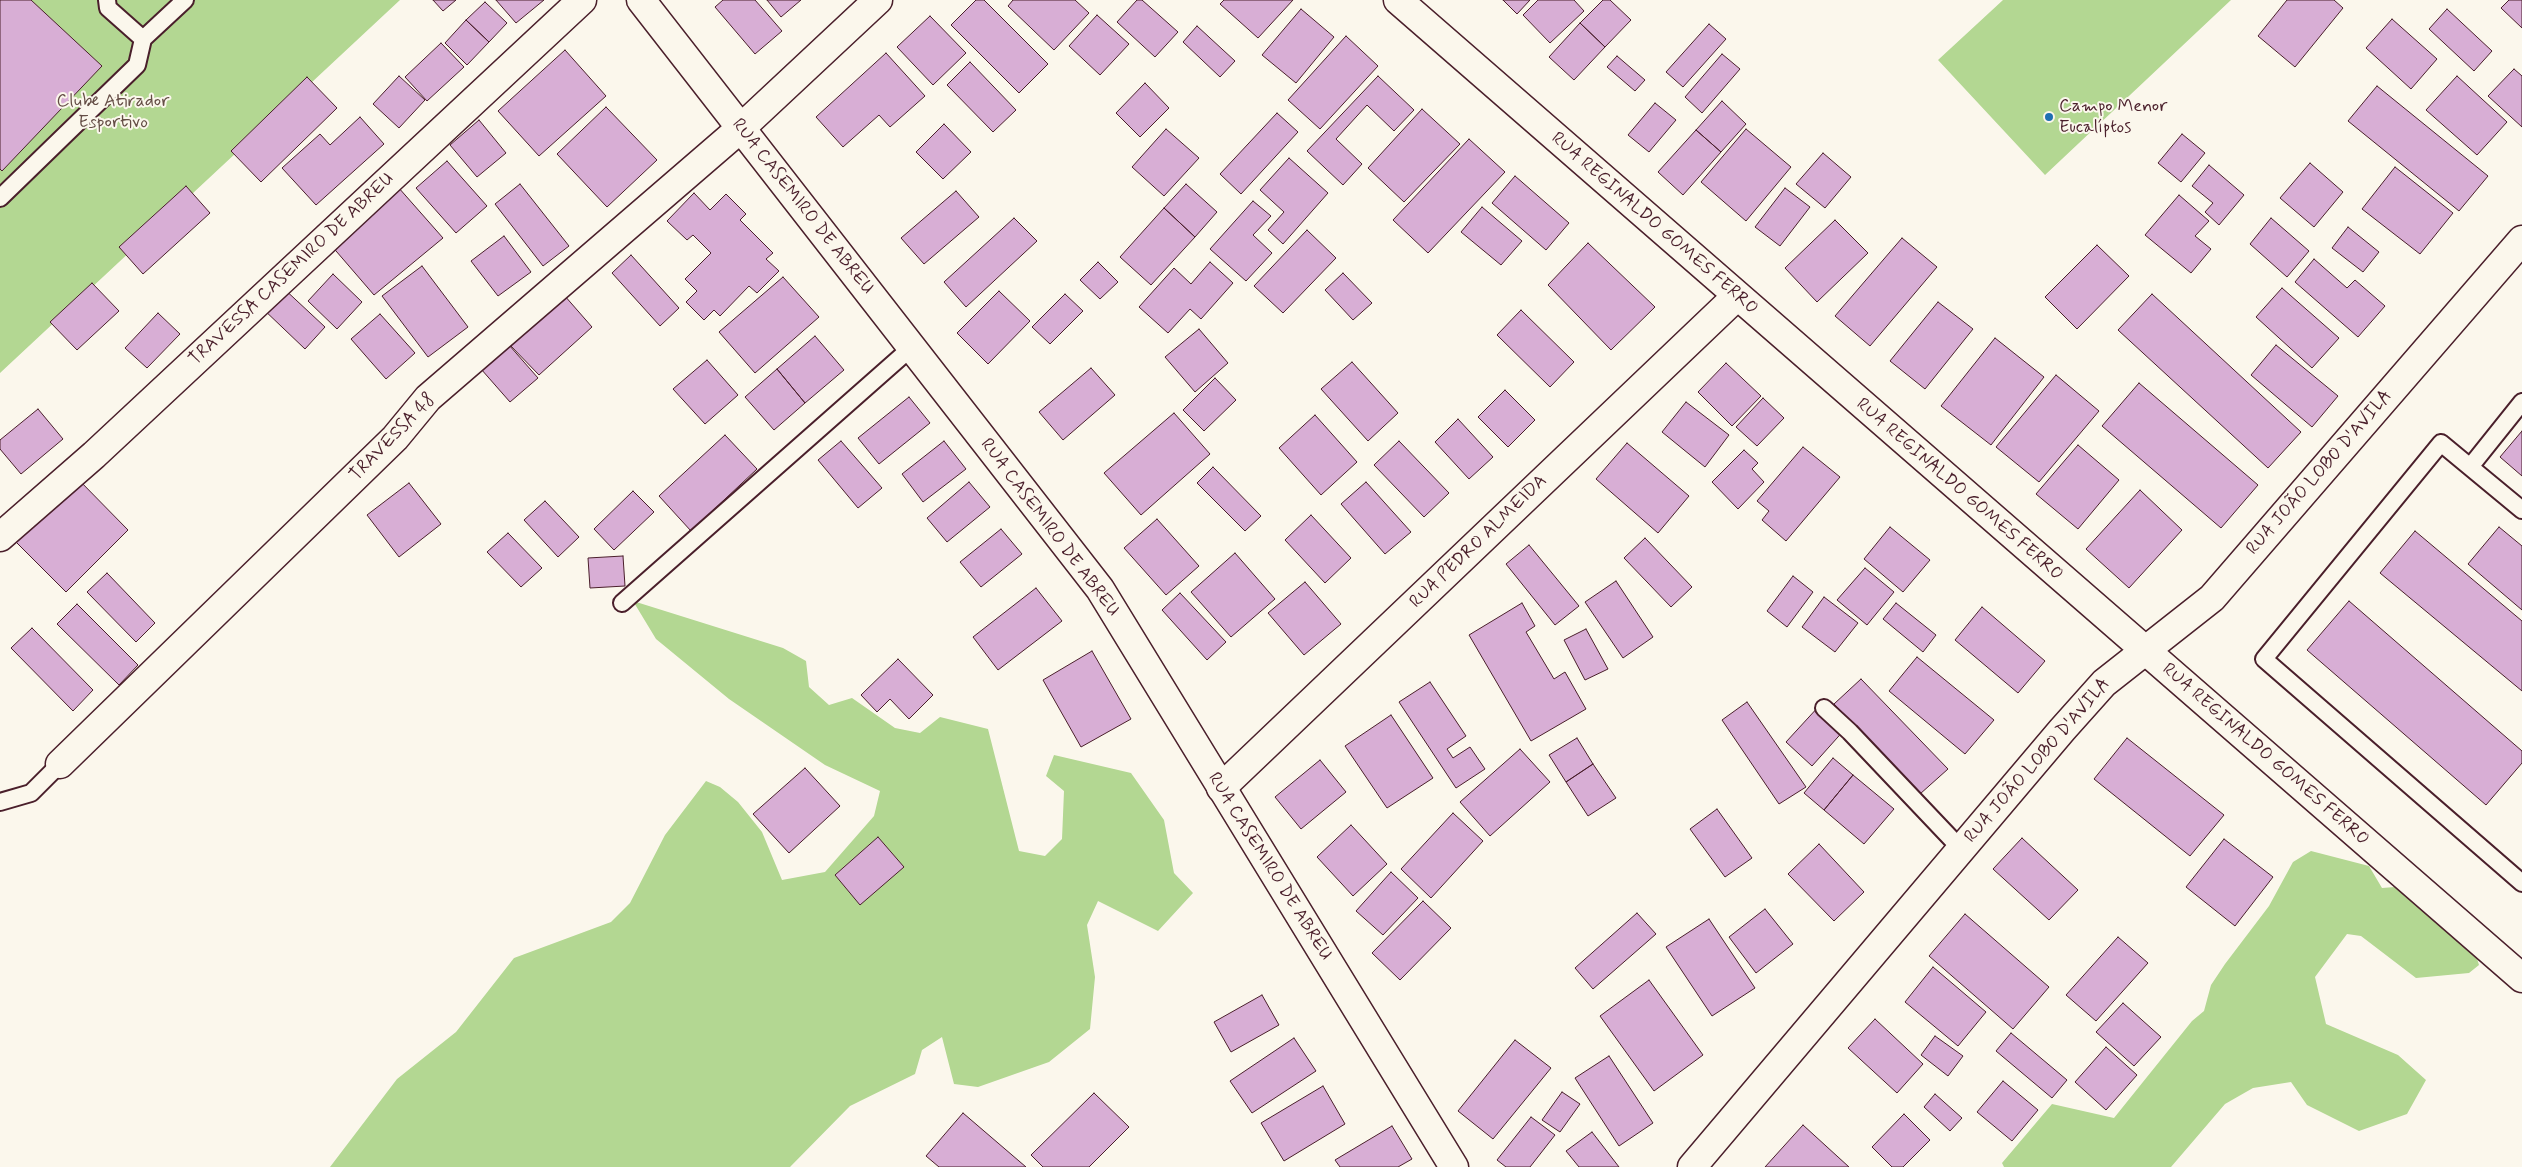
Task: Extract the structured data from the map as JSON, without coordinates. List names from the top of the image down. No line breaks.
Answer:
{"streets":{"street":["RUA CASEMIRO DE ABREU","RUA REGINALDO GOMES FERRO","TRAVESSA CASEMIRO DE ABREU","TRAVESSA 48","RUA JOÃO LOBO D'AVILA","RUA PEDRO ALMEIDA"]},"crossings":[["RUA CASEMIRO DE ABREU","TRAVESSA 48"],["RUA CASEMIRO DE ABREU","RUA PEDRO ALMEIDA"],["RUA REGINALDO GOMES FERRO","RUA JOÃO LOBO D'AVILA"],["RUA REGINALDO GOMES FERRO","RUA PEDRO ALMEIDA"]],"parks":["Clube Atirador Esportivo"],"places":["Campo Menor Eucalíptos"]}
